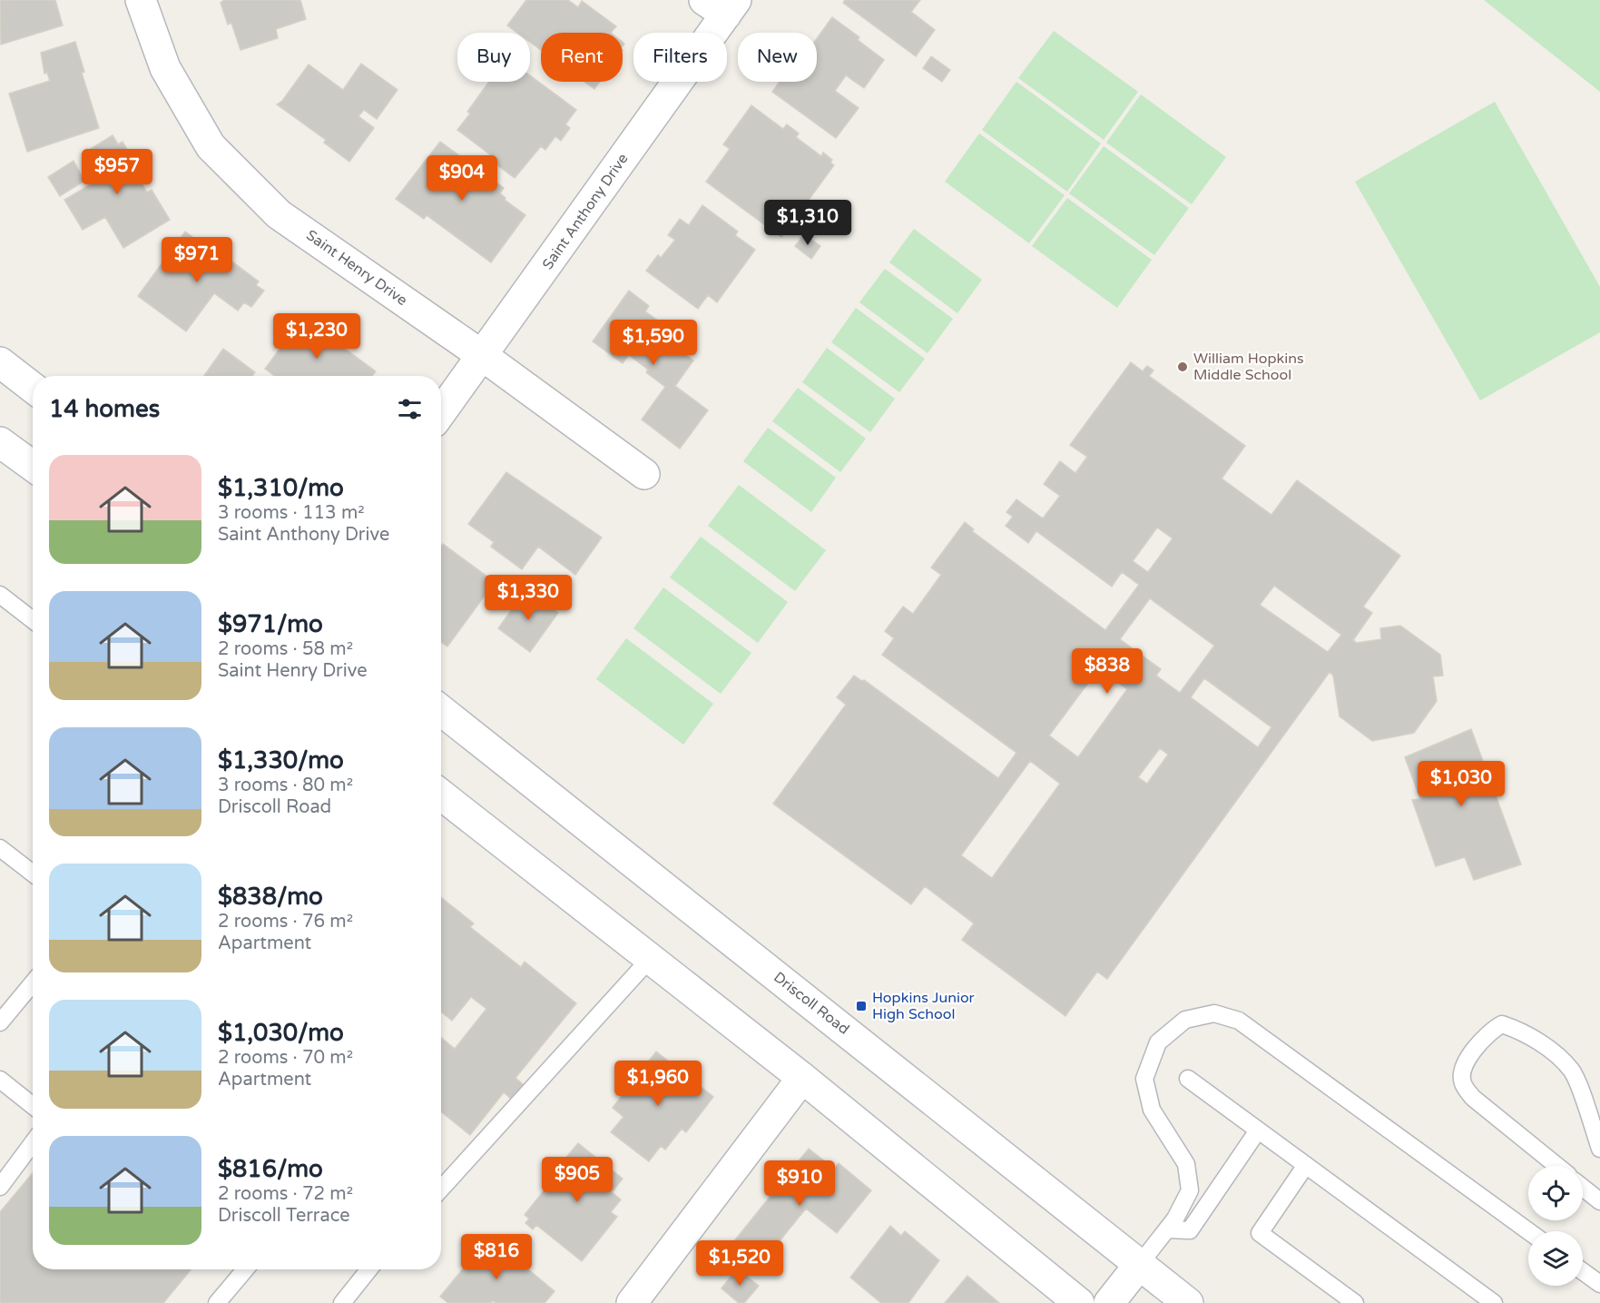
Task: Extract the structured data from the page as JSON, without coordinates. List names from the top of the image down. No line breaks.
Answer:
{"streets":{"street":["Saint Anthony Drive","Saint Henry Drive","Driscoll Road"]},"crossings":[["Saint Anthony Drive","Saint Henry Drive"]],"places":{"other":["William Hopkins Middle School"],"transit":["Hopkins Junior High School"]},"page":{"chip":["Buy","Rent","Filters","New"],"price":["$957","$904","$1,310","$971","$1,230","$1,590","$1,330","$838","$1,030","$1,960","$905","$910","$816","$1,520"],"heading":"14 homes","list":[{"name":"$1,310/mo","note":"3 rooms · 113 m² · Saint Anthony Drive"},{"name":"$971/mo","note":"2 rooms · 58 m² · Saint Henry Drive"},{"name":"$1,330/mo","note":"3 rooms · 80 m² · Driscoll Road"},{"name":"$838/mo","note":"2 rooms · 76 m² · Apartment"},{"name":"$1,030/mo","note":"2 rooms · 70 m² · Apartment"},{"name":"$816/mo","note":"2 rooms · 72 m² · Driscoll Terrace"}]}}
